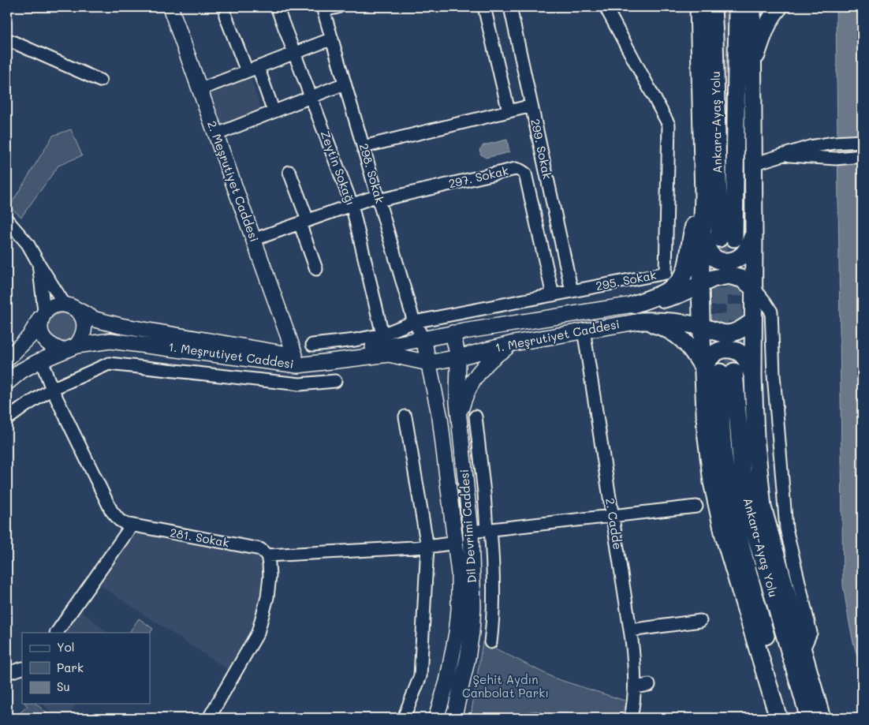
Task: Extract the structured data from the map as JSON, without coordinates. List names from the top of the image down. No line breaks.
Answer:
{"streets":{"highway":["Ankara-Ayaş Yolu"],"main road":["2. Meşrutiyet Caddesi","1. Meşrutiyet Caddesi","Dil Devrimi Caddesi"],"street":["299. Sokak","Zeytin Sokağı","298. Sokak","297. Sokak","295. Sokak","2. Cadde","281. Sokak"]},"crossings":[["299. Sokak","295. Sokak"],["Zeytin Sokağı","297. Sokak"],["Zeytin Sokağı","295. Sokak"],["298. Sokak","297. Sokak"],["298. Sokak","295. Sokak"],["298. Sokak","1. Meşrutiyet Caddesi"],["298. Sokak","Dil Devrimi Caddesi"],["297. Sokak","295. Sokak"],["2. Meşrutiyet Caddesi","1. Meşrutiyet Caddesi"],["1. Meşrutiyet Caddesi","2. Cadde"],["1. Meşrutiyet Caddesi","Dil Devrimi Caddesi"],["1. Meşrutiyet Caddesi","281. Sokak"],["Dil Devrimi Caddesi","281. Sokak"]],"parks":["Şehit Aydın Canbolat Parkı"],"legend":["Yol","Park","Su"]}
